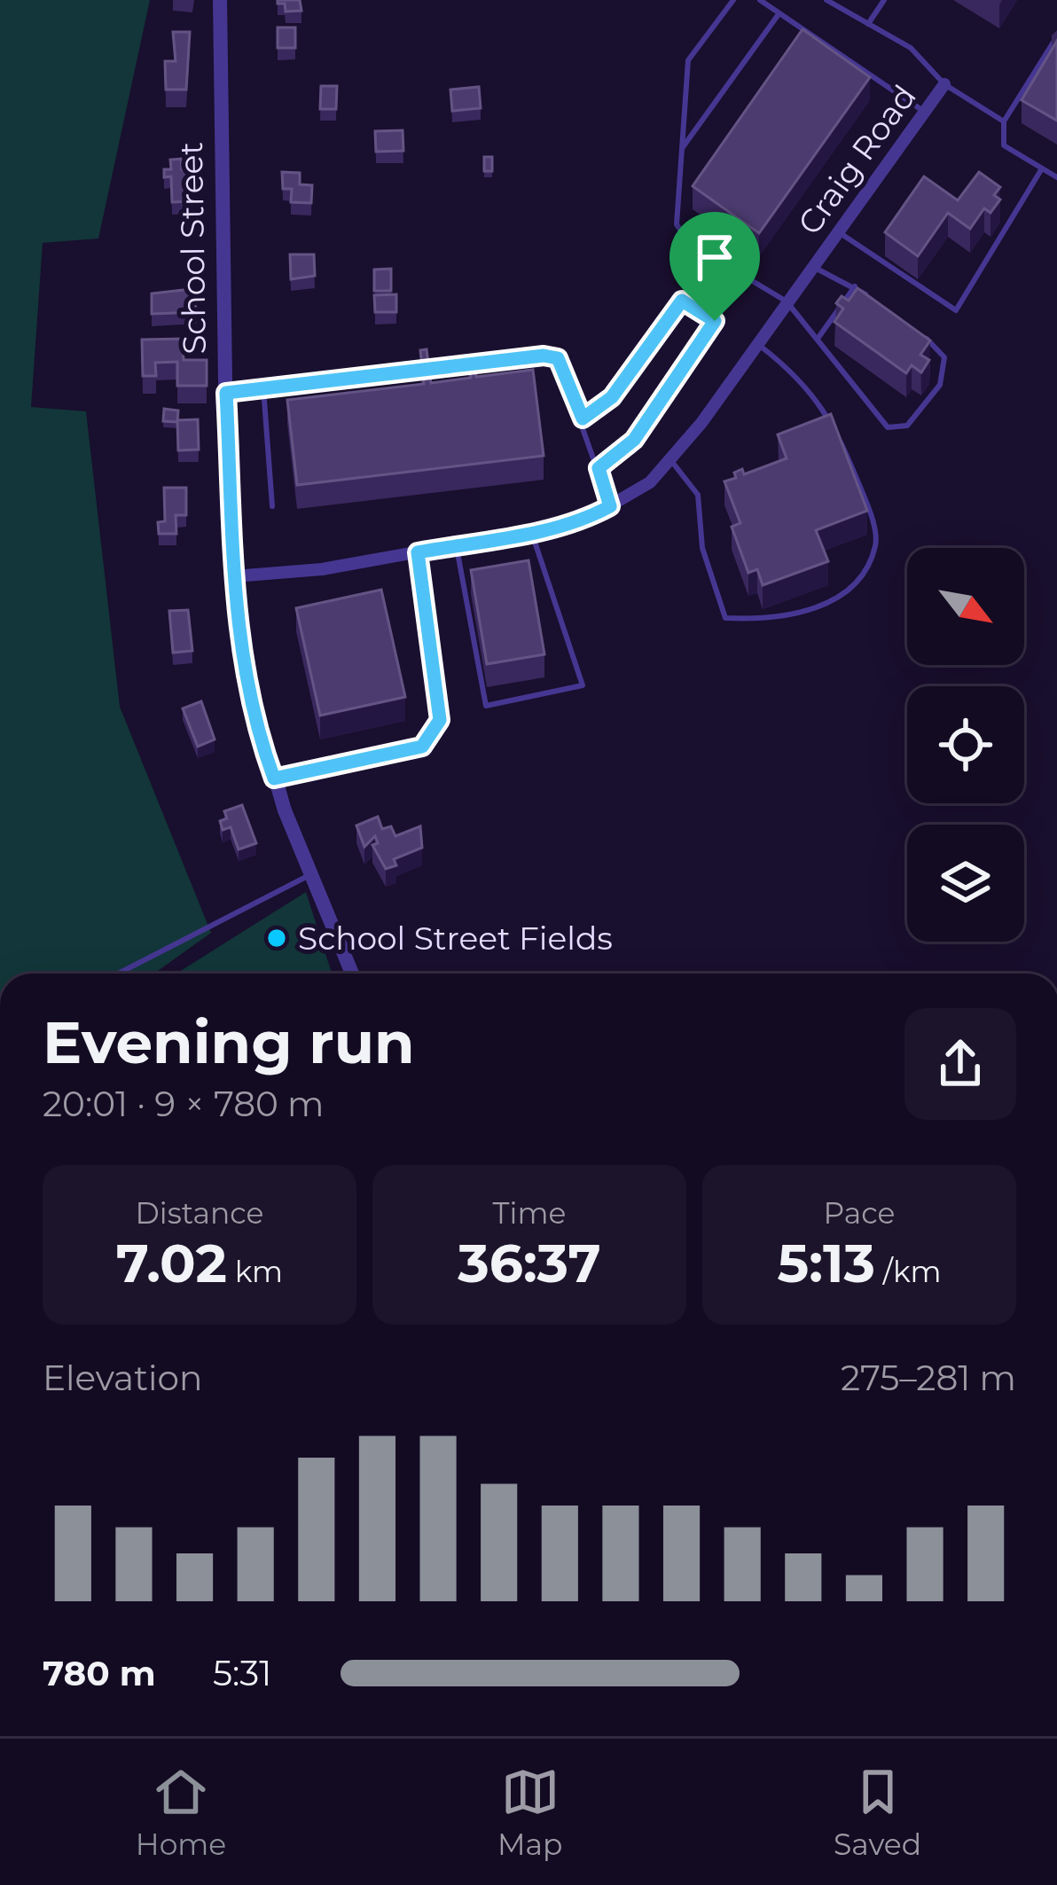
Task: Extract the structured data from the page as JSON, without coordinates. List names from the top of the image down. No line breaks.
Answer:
{"streets":{"street":["Craig Road","School Street"]},"crossings":[["Craig Road","School Street"]],"places":["School Street Fields"],"north":"bottom right","page":{"heading":["Evening run","20:01 · 9 × 780 m"],"stats":[["Distance","7.02 km"],["Time","36:37"],["Pace","5:13 /km"]],"chart":["Elevation","275–281 m"],"list":[{"name":"780 m","note":"5:31"}],"tabs":["Home","Map","Saved"]}}
